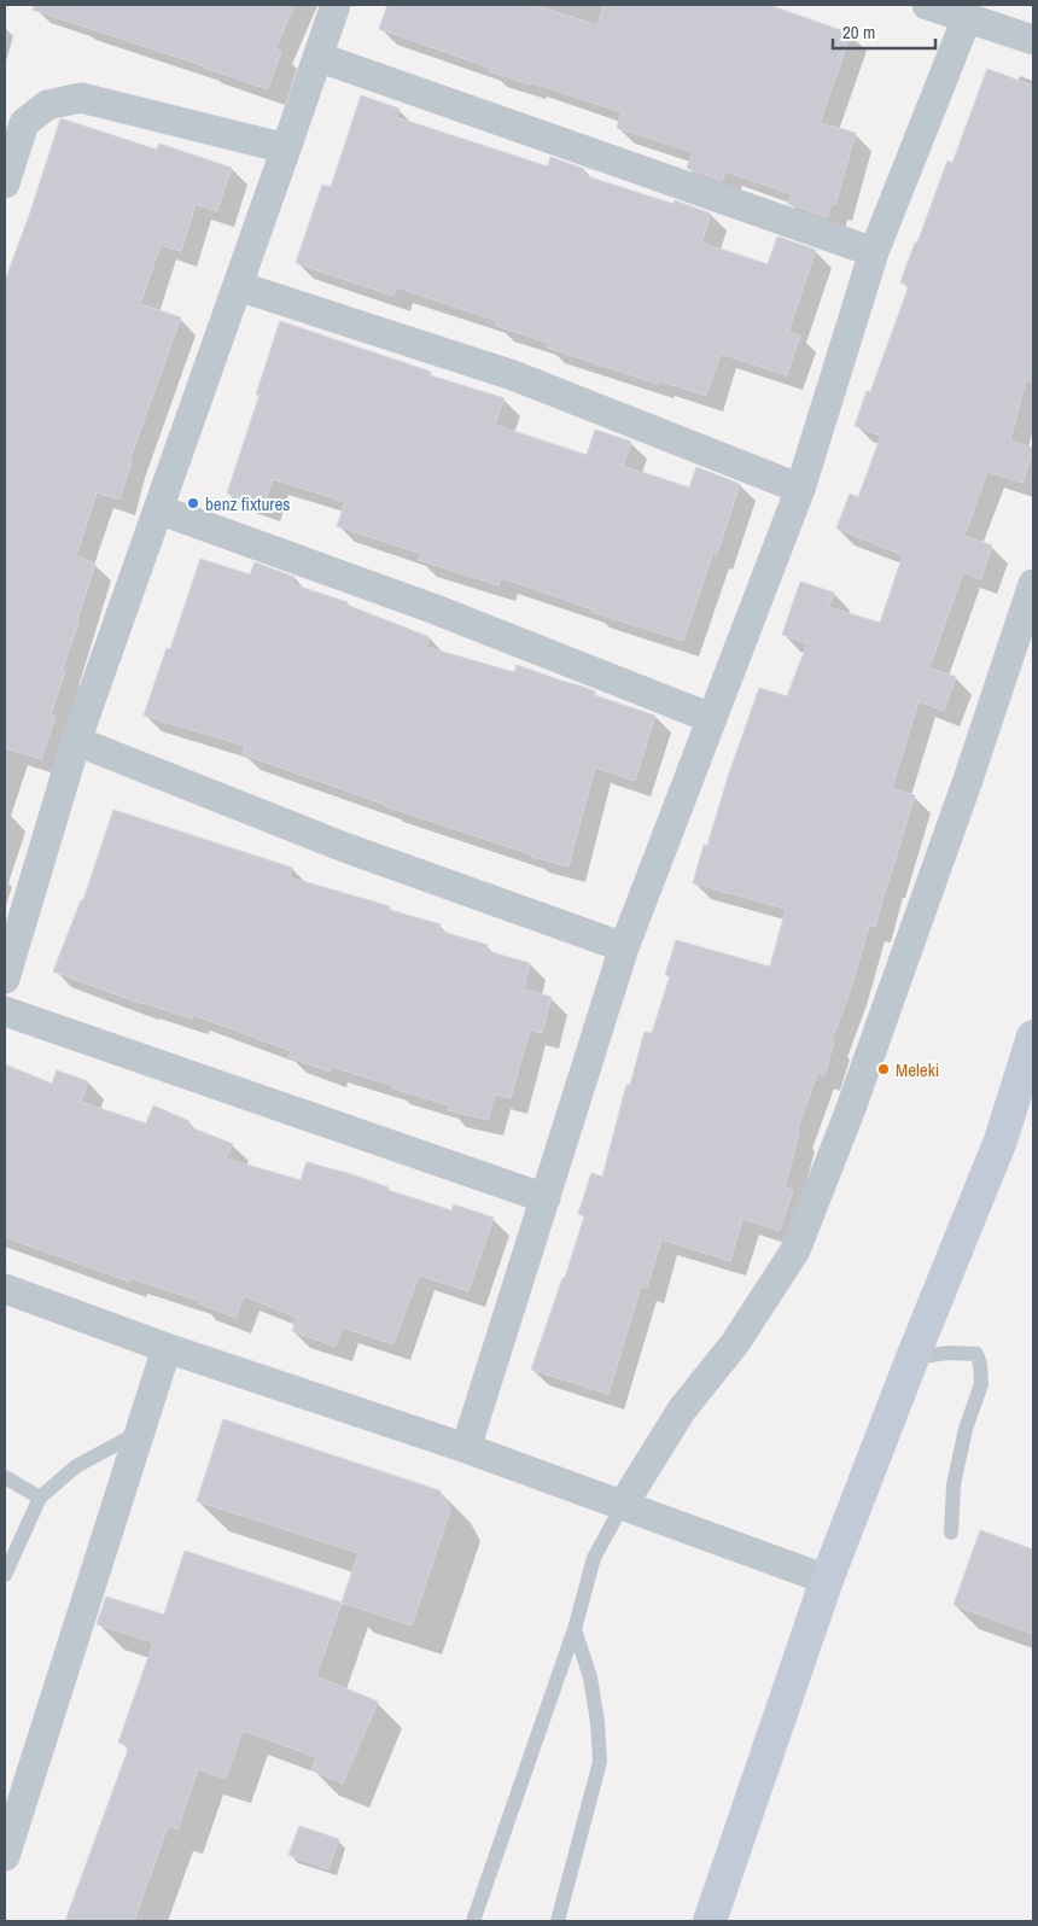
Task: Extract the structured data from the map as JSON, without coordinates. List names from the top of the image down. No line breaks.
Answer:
{"places":["benz fixtures","Meleki"],"scale_bar":"20 m"}
